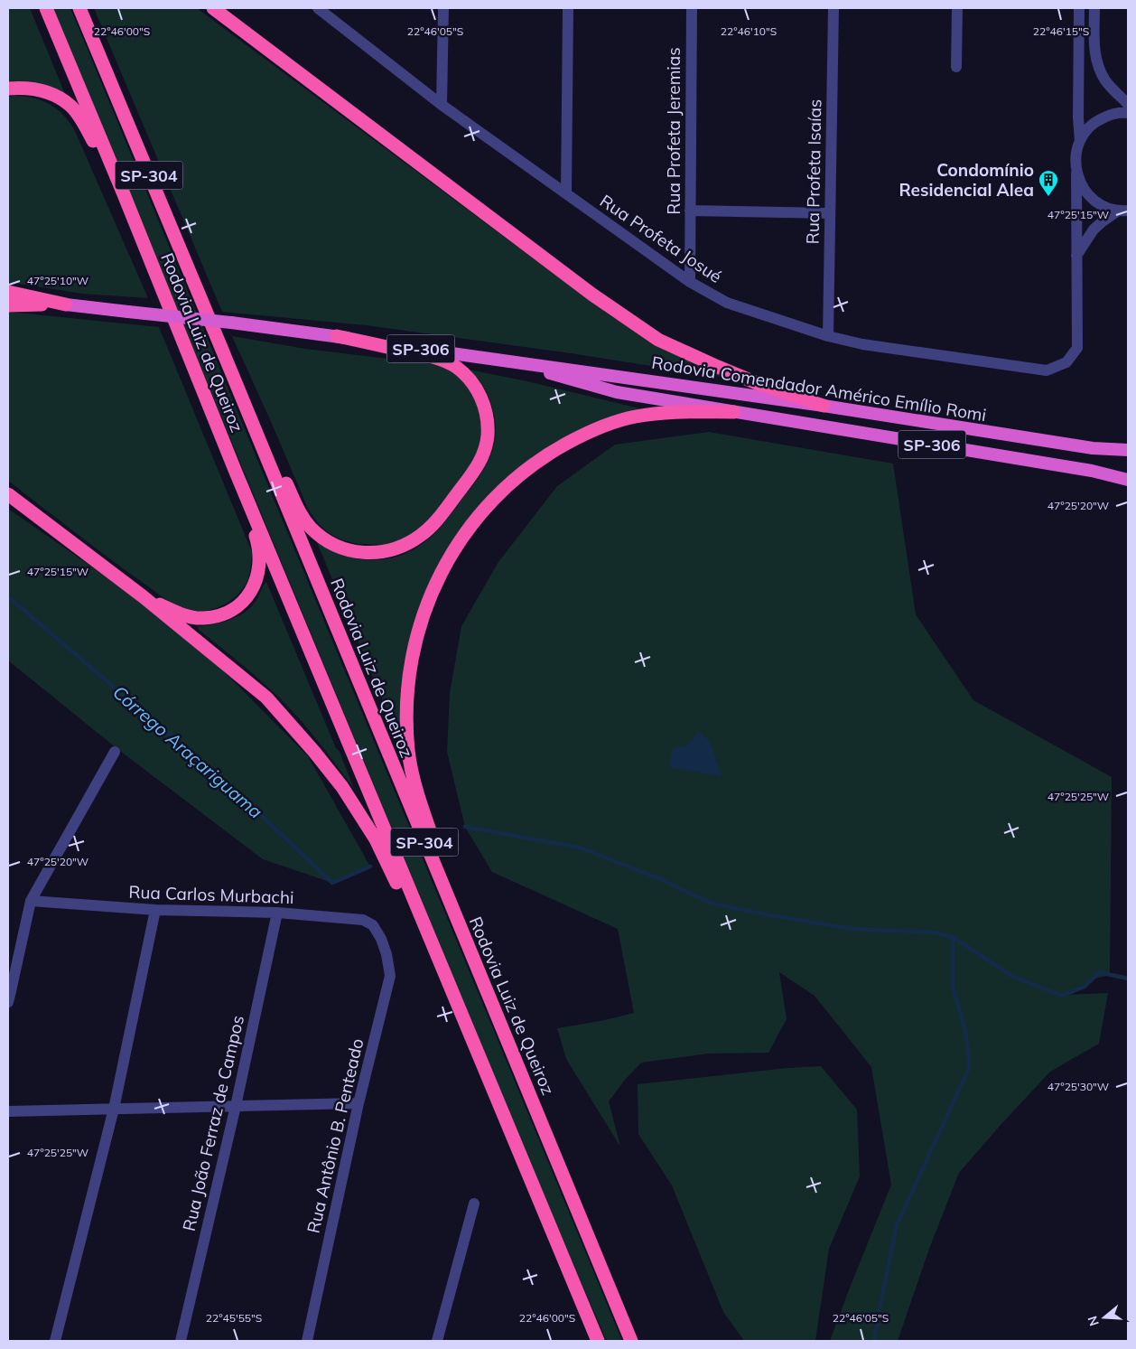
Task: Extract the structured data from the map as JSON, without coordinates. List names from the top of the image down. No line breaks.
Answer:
{"streets":{"highway":["SP-304","Rodovia Luiz de Queiroz","SP-306","Rodovia Comendador Américo Emílio Romi"],"street":["Rua Profeta Jeremias","Rua Profeta Isaías","Rua Profeta Josué","Rua Carlos Murbachi","Rua João Ferraz de Campos","Rua Antônio B. Penteado"]},"crossings":[["Rua Profeta Jeremias","Rua Profeta Josué"],["Rua Profeta Isaías","Rua Profeta Josué"],["Rua Carlos Murbachi","Rua João Ferraz de Campos"],["Rua Carlos Murbachi","Rua Antônio B. Penteado"]],"water":["Córrego Araçariguama"],"places":{"building":["Condomínio Residencial Alea"]},"north":"left","coordinates":["22°46'00\"S","22°46'05\"S","22°46'10\"S","22°46'15\"S","47°25'15\"W","47°25'10\"W","47°25'20\"W","47°25'25\"W","47°25'30\"W","22°45'55\"S"]}
